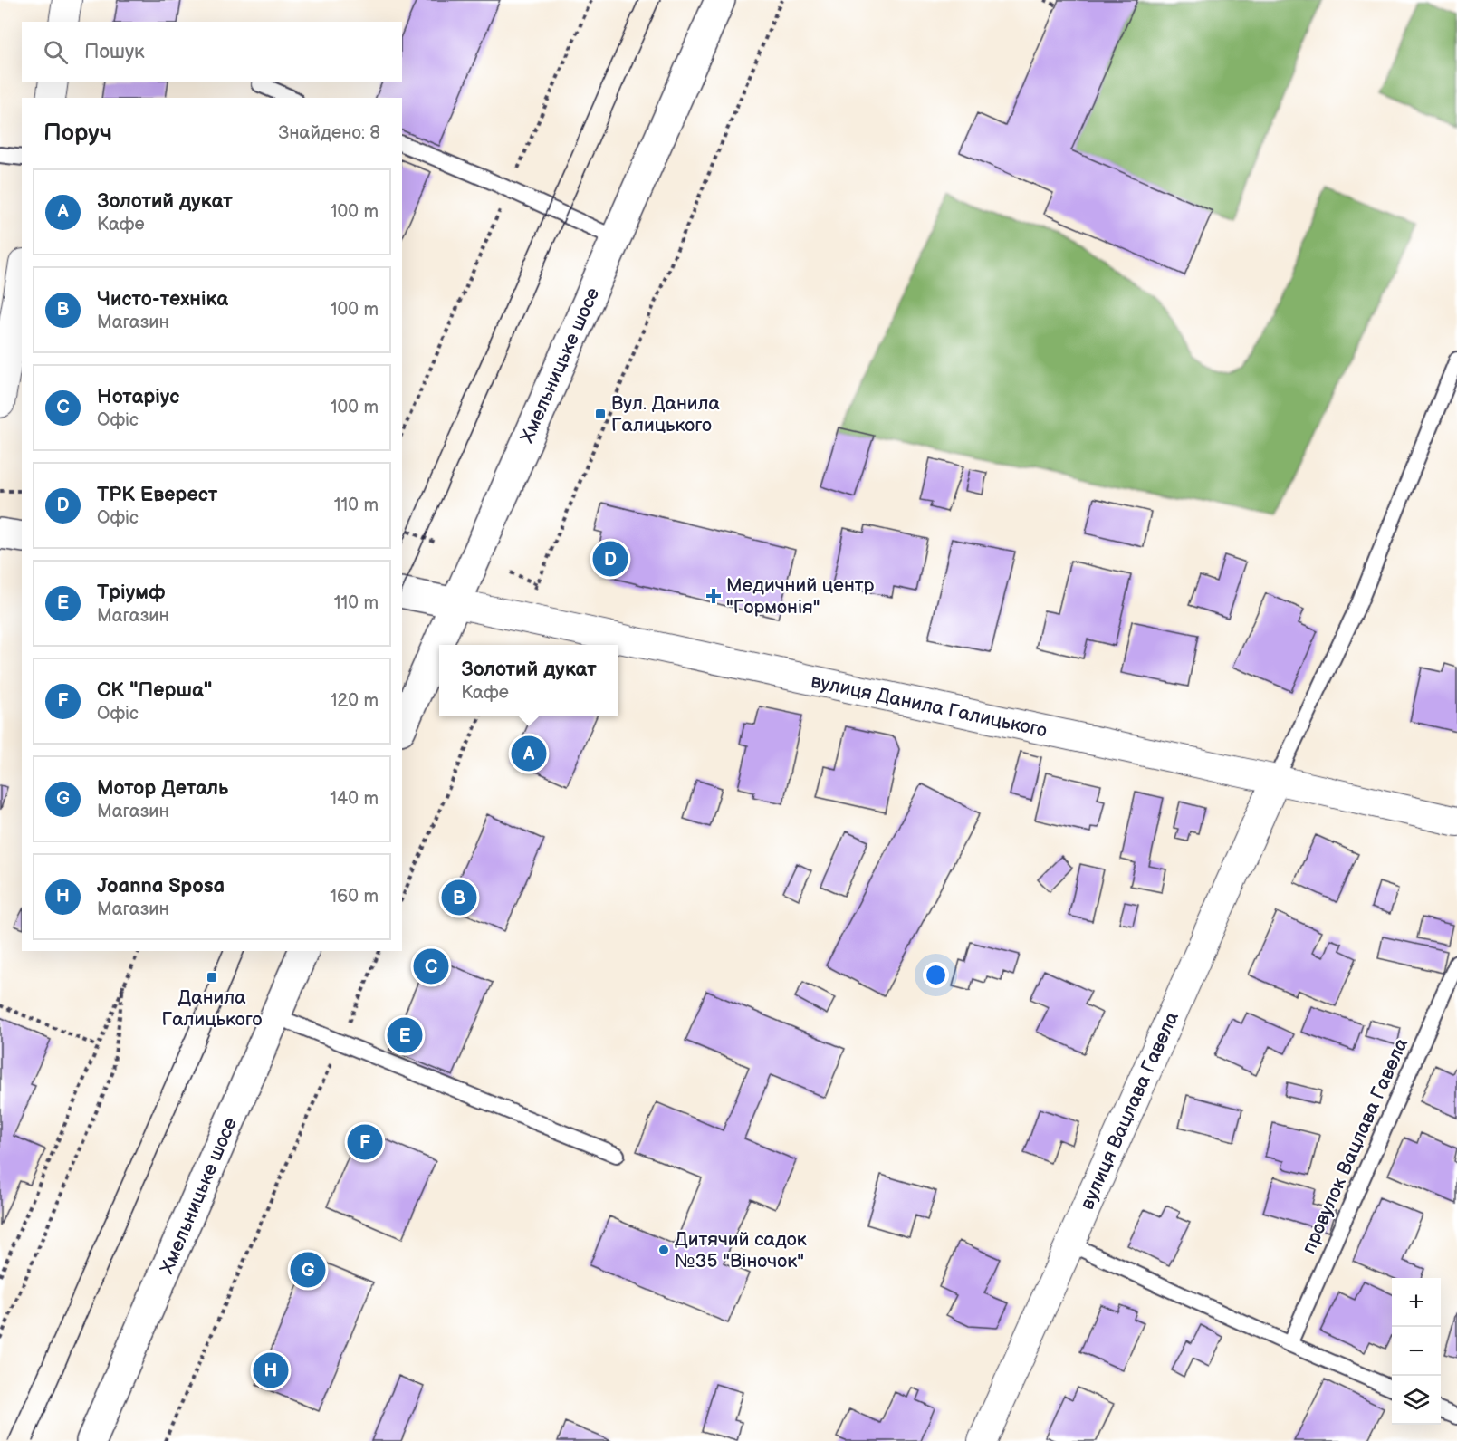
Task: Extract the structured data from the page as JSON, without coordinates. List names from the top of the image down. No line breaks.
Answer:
{"streets":{"main road":["Хмельницьке шосе","вулиця Данила Галицького"],"street":["вулиця Вацлава Гавела"],"lane":["провулок Вацлава Гавела"]},"crossings":[["Хмельницьке шосе","вулиця Данила Галицького"],["вулиця Данила Галицького","вулиця Вацлава Гавела"]],"places":{"transit":["Вул. Данила Галицького","Данила Галицького"],"health":["Медичний центр \"Гормонія\""],"other":["Дитячий садок №35 \"Віночок\""]},"page":{"search":"Пошук","heading":["Поруч","Знайдено: 8"],"list":[{"mark":"A","name":"Золотий дукат","note":"Кафе","value":"100 m"},{"mark":"B","name":"Чисто-техніка","note":"Магазин","value":"100 m"},{"mark":"C","name":"Нотаріус","note":"Офіс","value":"100 m"},{"mark":"D","name":"ТРК Еверест","note":"Офіс","value":"110 m"},{"mark":"E","name":"Тріумф","note":"Магазин","value":"110 m"},{"mark":"F","name":"СК \"Перша\"","note":"Офіс","value":"120 m"},{"mark":"G","name":"Мотор Деталь","note":"Магазин","value":"140 m"},{"mark":"H","name":"Joanna Sposa","note":"Магазин","value":"160 m"}],"pins":["D","A","B","C","E","F","G","H"],"popup":["Золотий дукат","Кафе"],"map_buttons":["+","−"]}}
